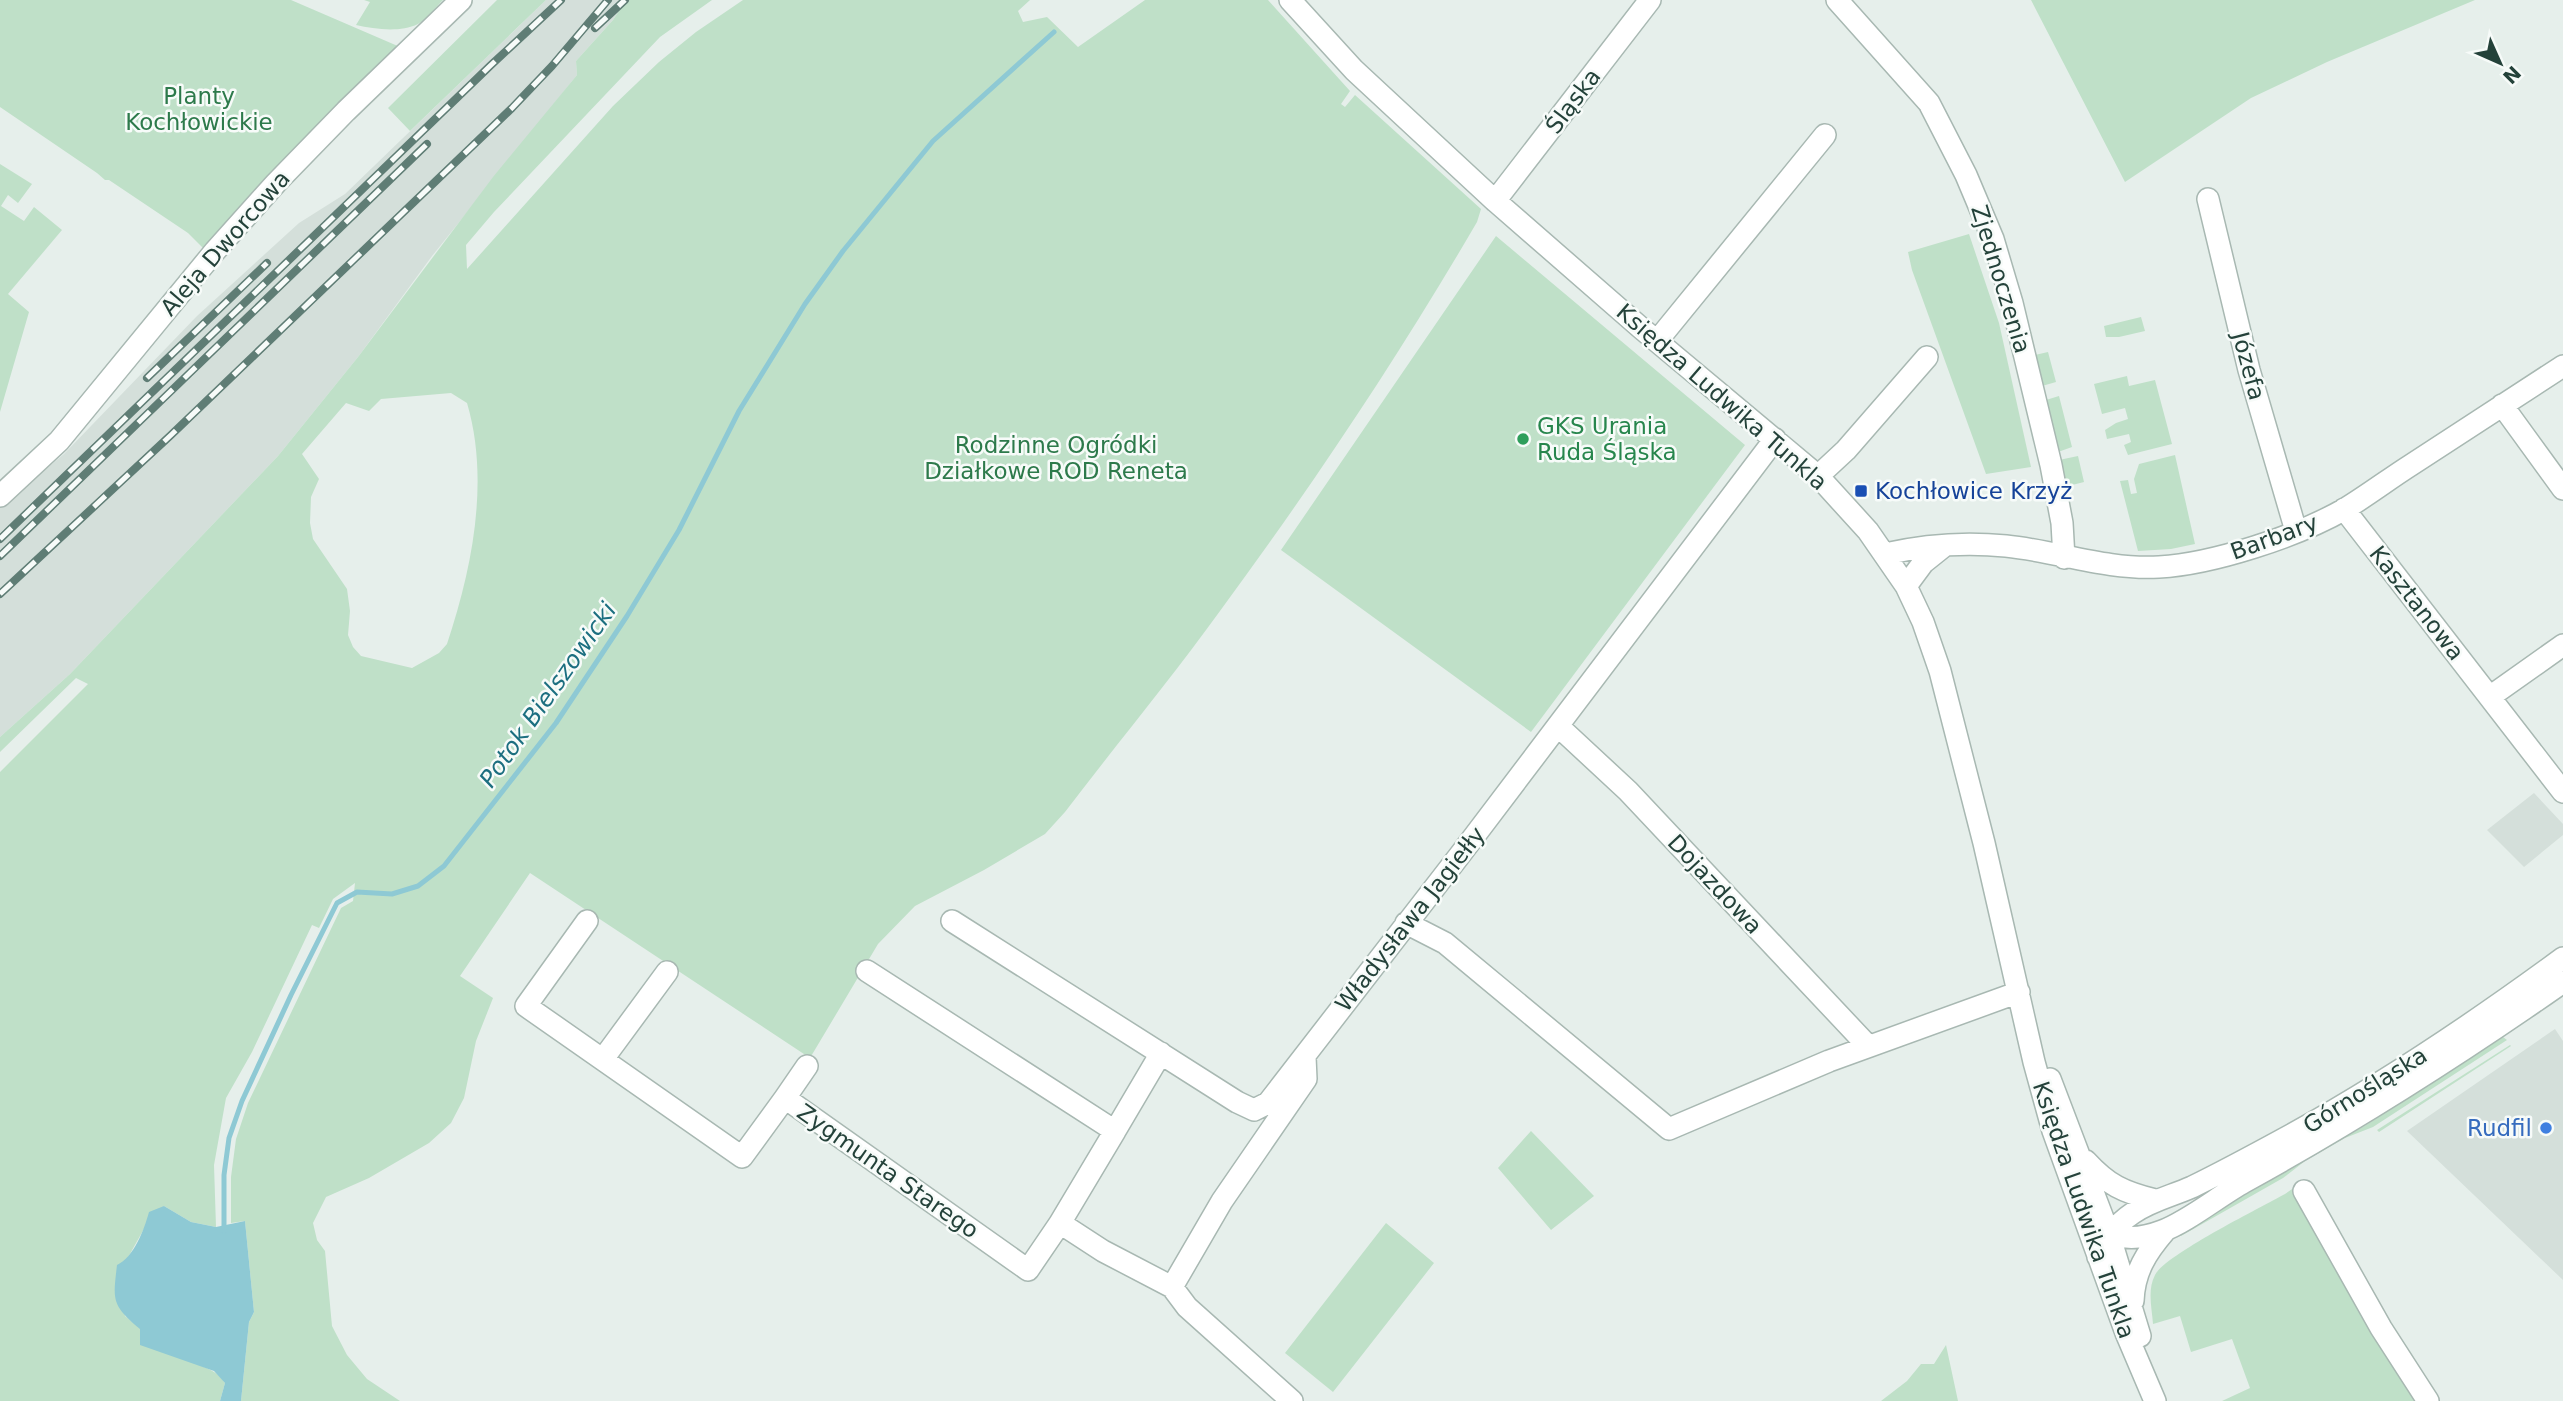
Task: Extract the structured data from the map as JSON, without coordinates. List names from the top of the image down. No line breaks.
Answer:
{"streets":{"street":["Śląska","Aleja Dworcowa","Zjednoczenia","Józefa","Księdza Ludwika Tunkla","Barbary","Kasztanowa","Dojazdowa","Władysława Jagiełły","Górnośląska","Zygmunta Starego"]},"crossings":[["Śląska","Księdza Ludwika Tunkla"],["Zjednoczenia","Barbary"],["Józefa","Barbary"],["Księdza Ludwika Tunkla","Barbary"],["Księdza Ludwika Tunkla","Władysława Jagiełły"],["Księdza Ludwika Tunkla","Górnośląska"],["Barbary","Kasztanowa"],["Dojazdowa","Władysława Jagiełły"]],"water":["Potok Bielszowicki"],"parks":["Planty Kochłowickie","Rodzinne Ogródki Działkowe ROD Reneta"],"places":{"other":["GKS Urania Ruda Śląska","Rudfil"],"transit":["Kochłowice Krzyż"]},"north":"bottom right"}
